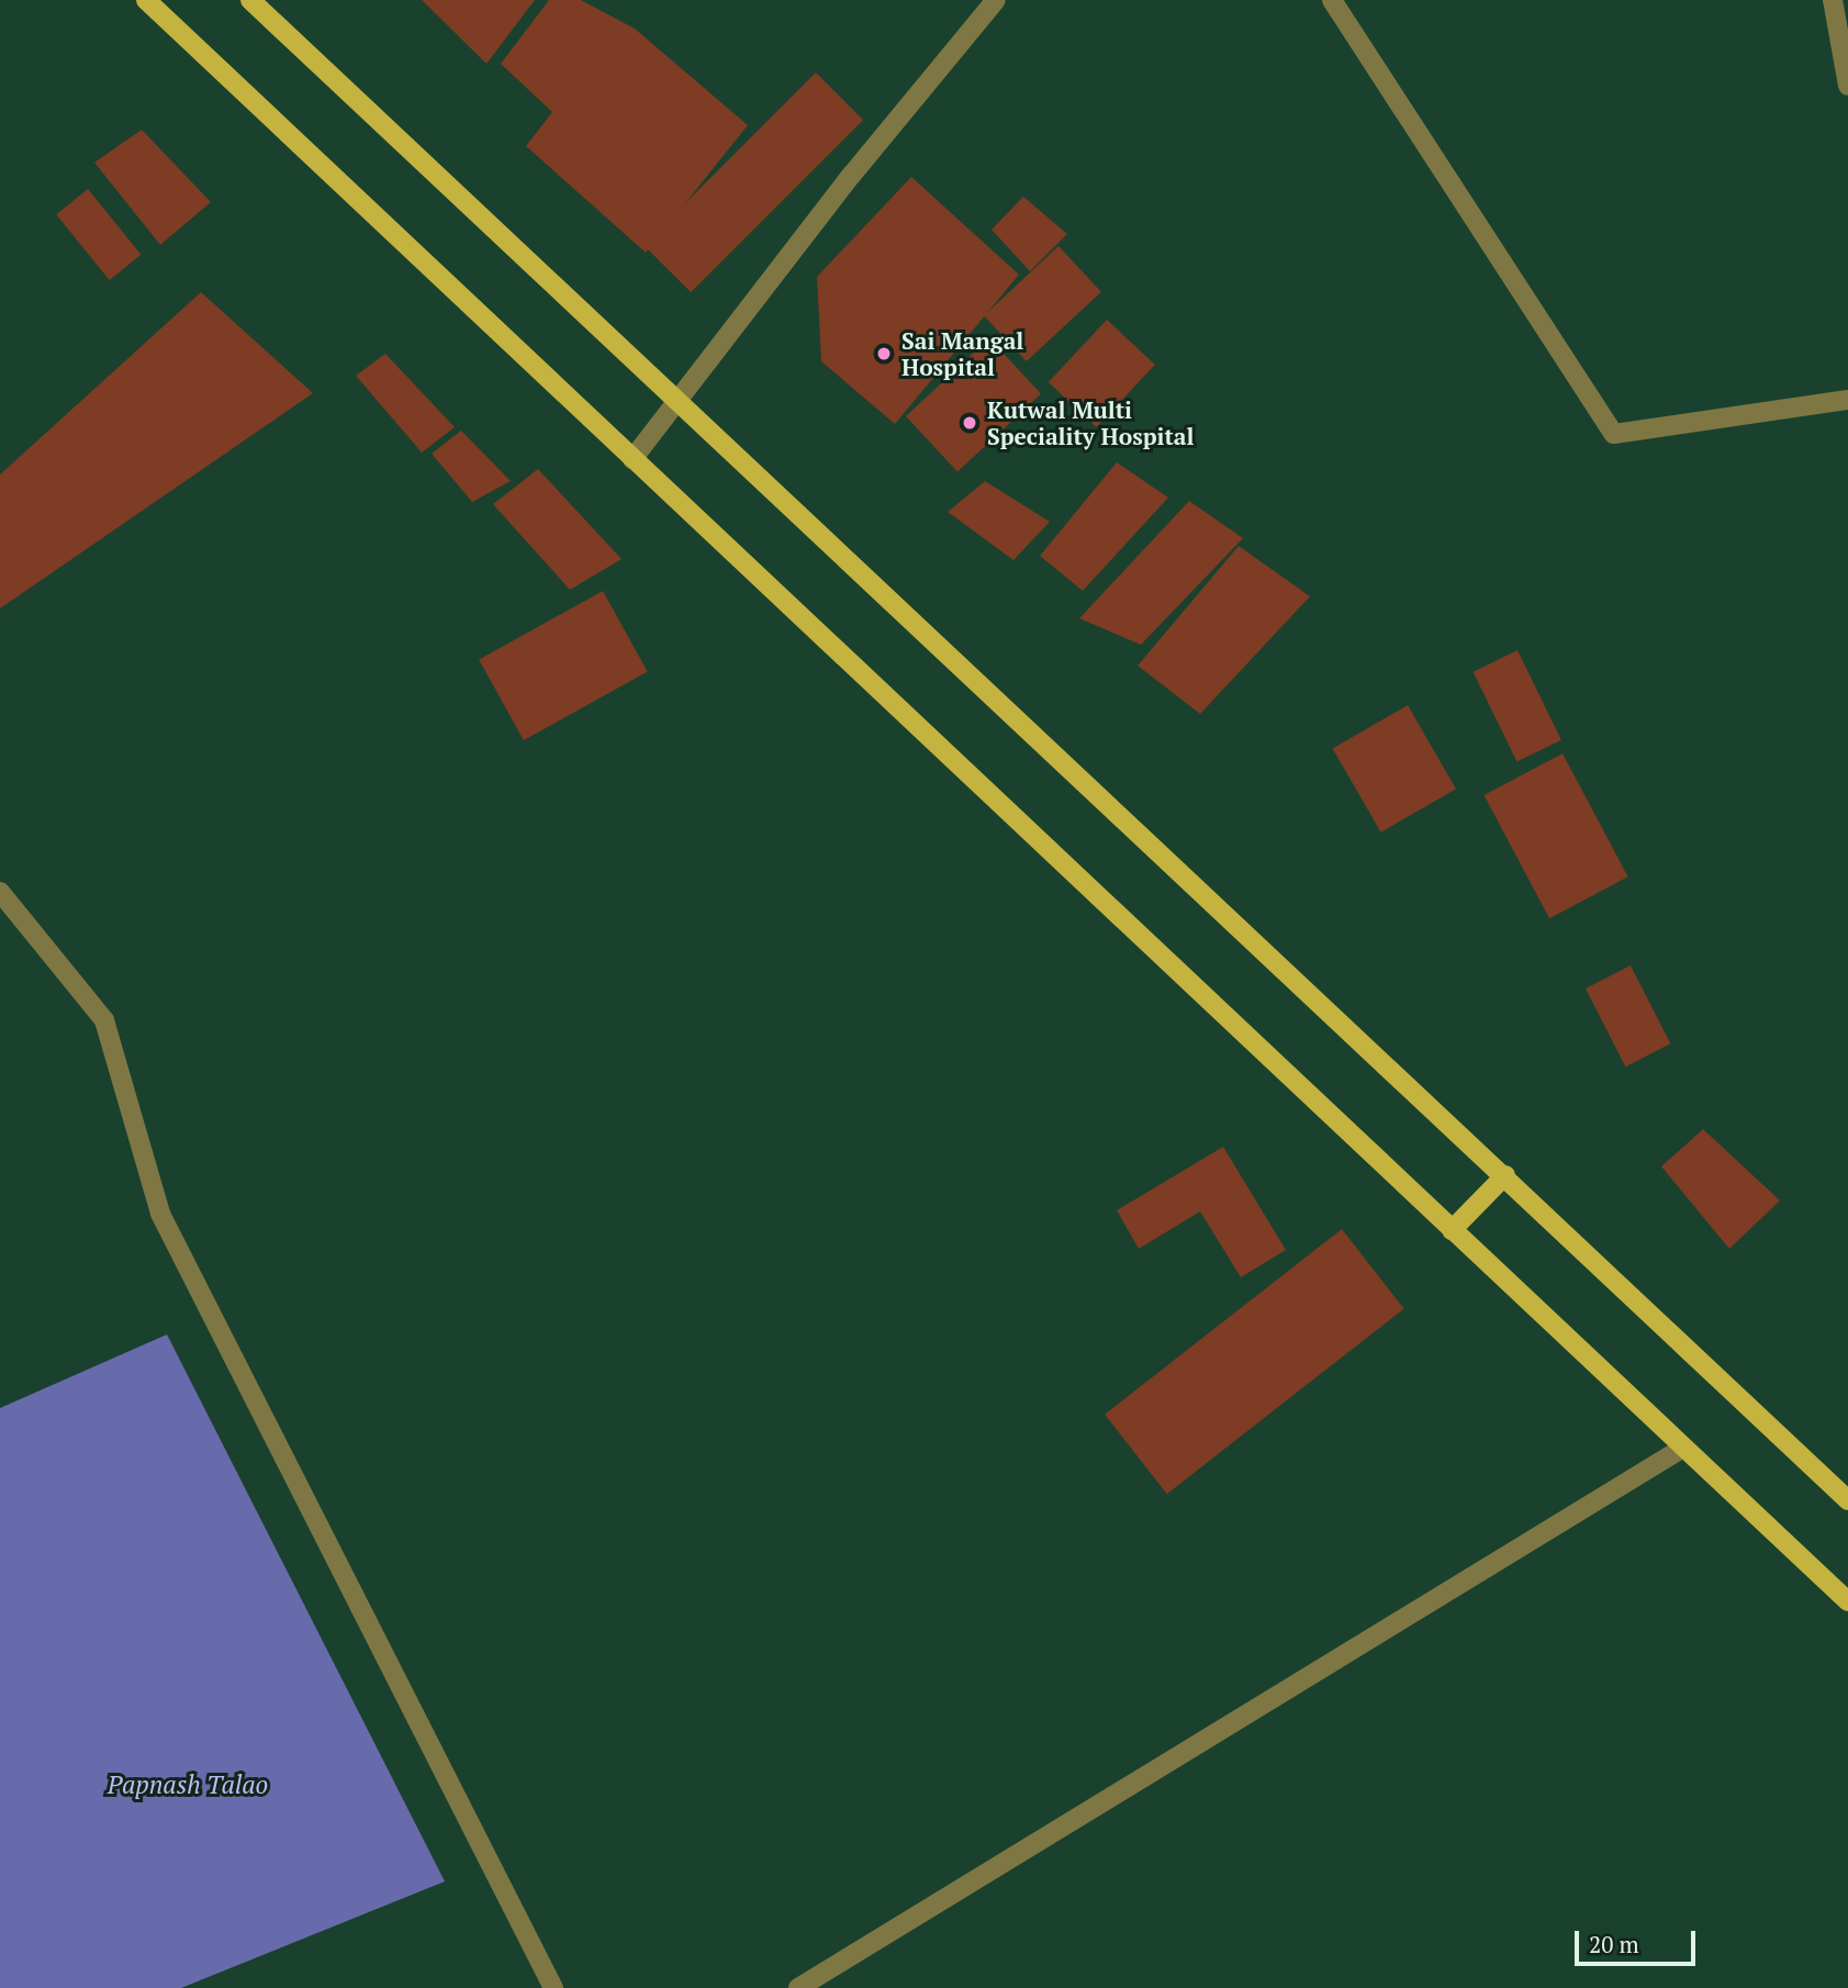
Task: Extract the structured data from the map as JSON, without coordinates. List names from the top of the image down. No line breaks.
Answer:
{"water":["Papnash Talao"],"places":["Sai Mangal Hospital","Kutwal Multi Speciality Hospital"],"scale_bar":"20 m"}
